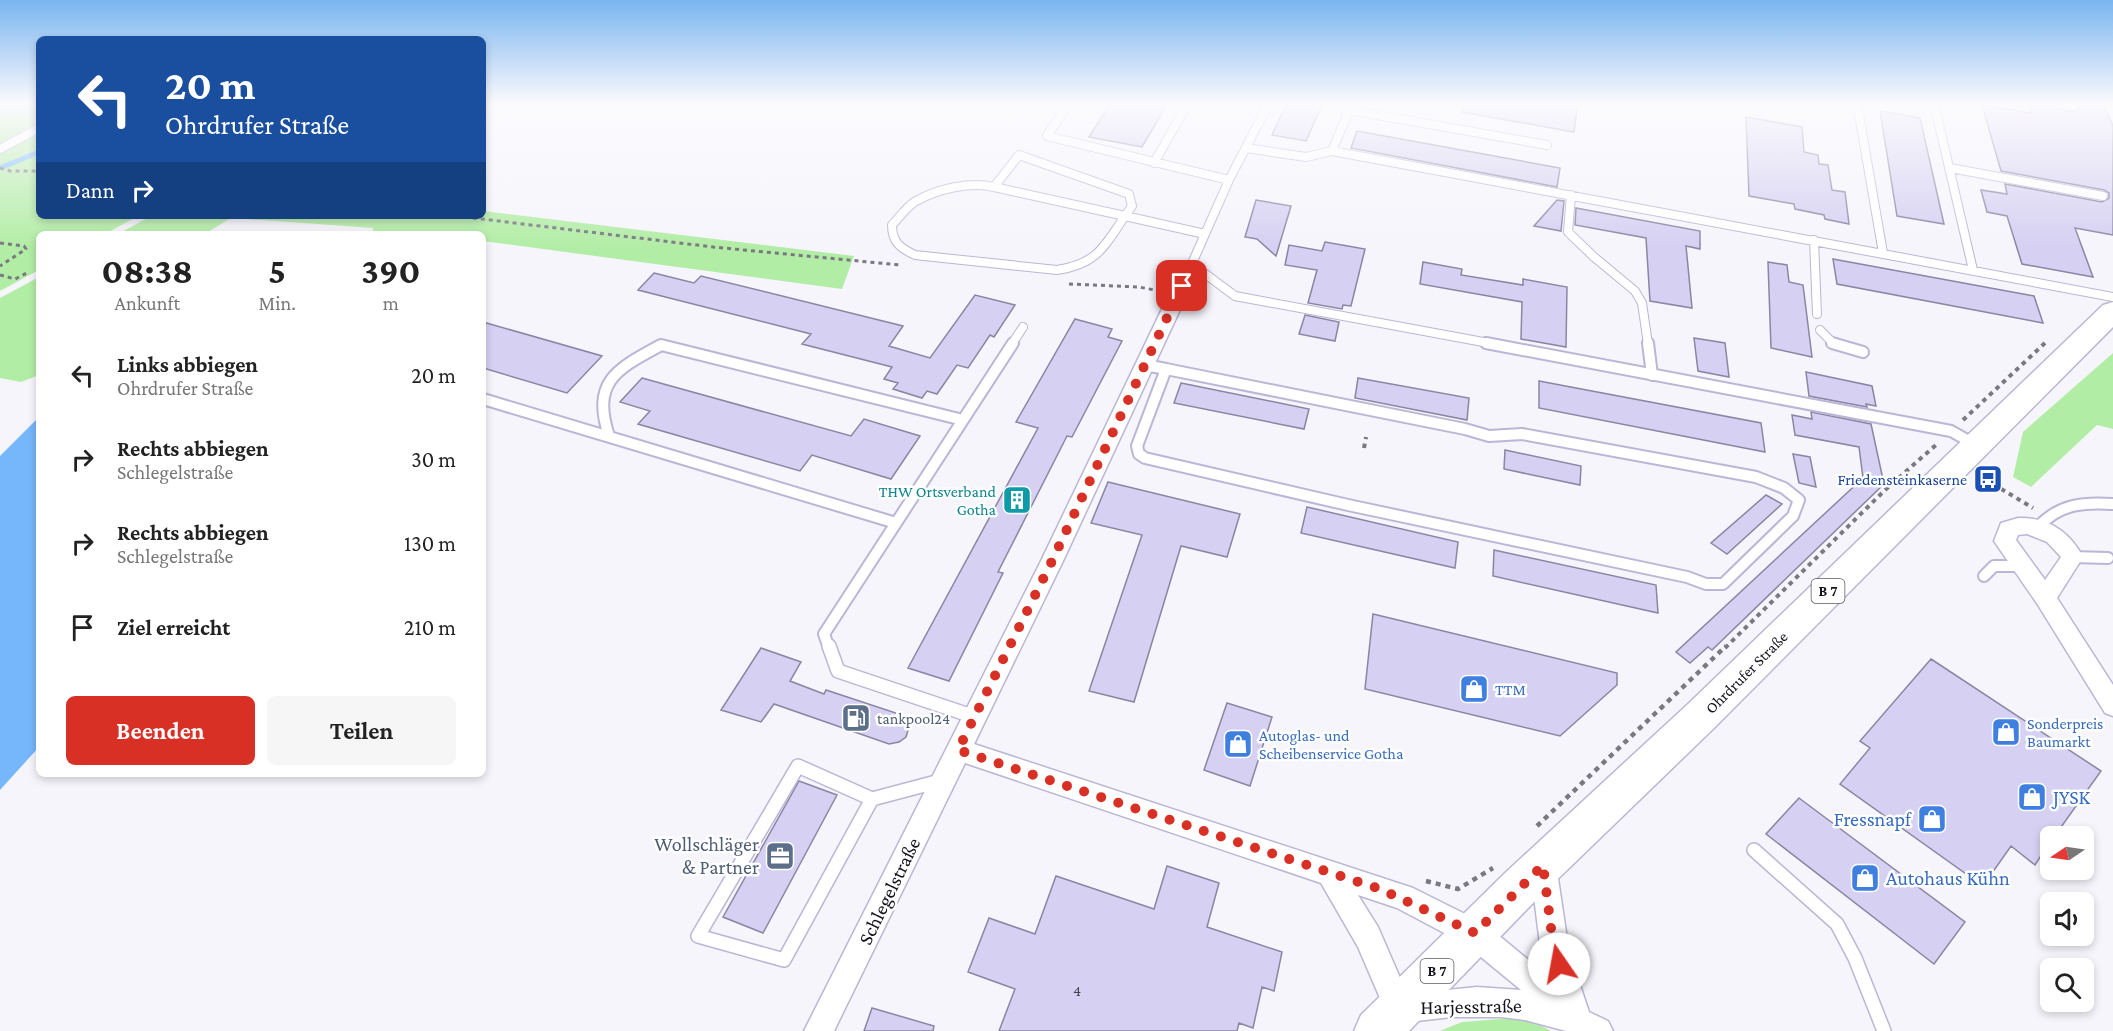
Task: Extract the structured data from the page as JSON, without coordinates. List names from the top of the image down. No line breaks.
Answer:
{"streets":{"main road":["B 7","Ohrdrufer Straße"],"street":["Schlegelstraße","Harjesstraße"]},"crossings":[["Ohrdrufer Straße","Harjesstraße"]],"places":{"bus stop":["Friedensteinkaserne"],"building":["THW Ortsverband Gotha"],"shop":["TTM","Sonderpreis Baumarkt","Autoglas- und Scheibenservice Gotha","JYSK","Fressnapf","Autohaus Kühn"],"fuel station":["tankpool24"],"office":["Wollschläger & Partner"]},"house_numbers":["4"],"north":"left","page":{"turn":["20 m","Ohrdrufer Straße"],"then":"Dann","eta":["08:38","Ankunft","5","Min.","390","m"],"list":[{"name":"Links abbiegen","note":"Ohrdrufer Straße","value":"20 m"},{"name":"Rechts abbiegen","note":"Schlegelstraße","value":"30 m"},{"name":"Rechts abbiegen","note":"Schlegelstraße","value":"130 m"},{"name":"Ziel erreicht","value":"210 m"}],"buttons":["Beenden","Teilen"]}}
